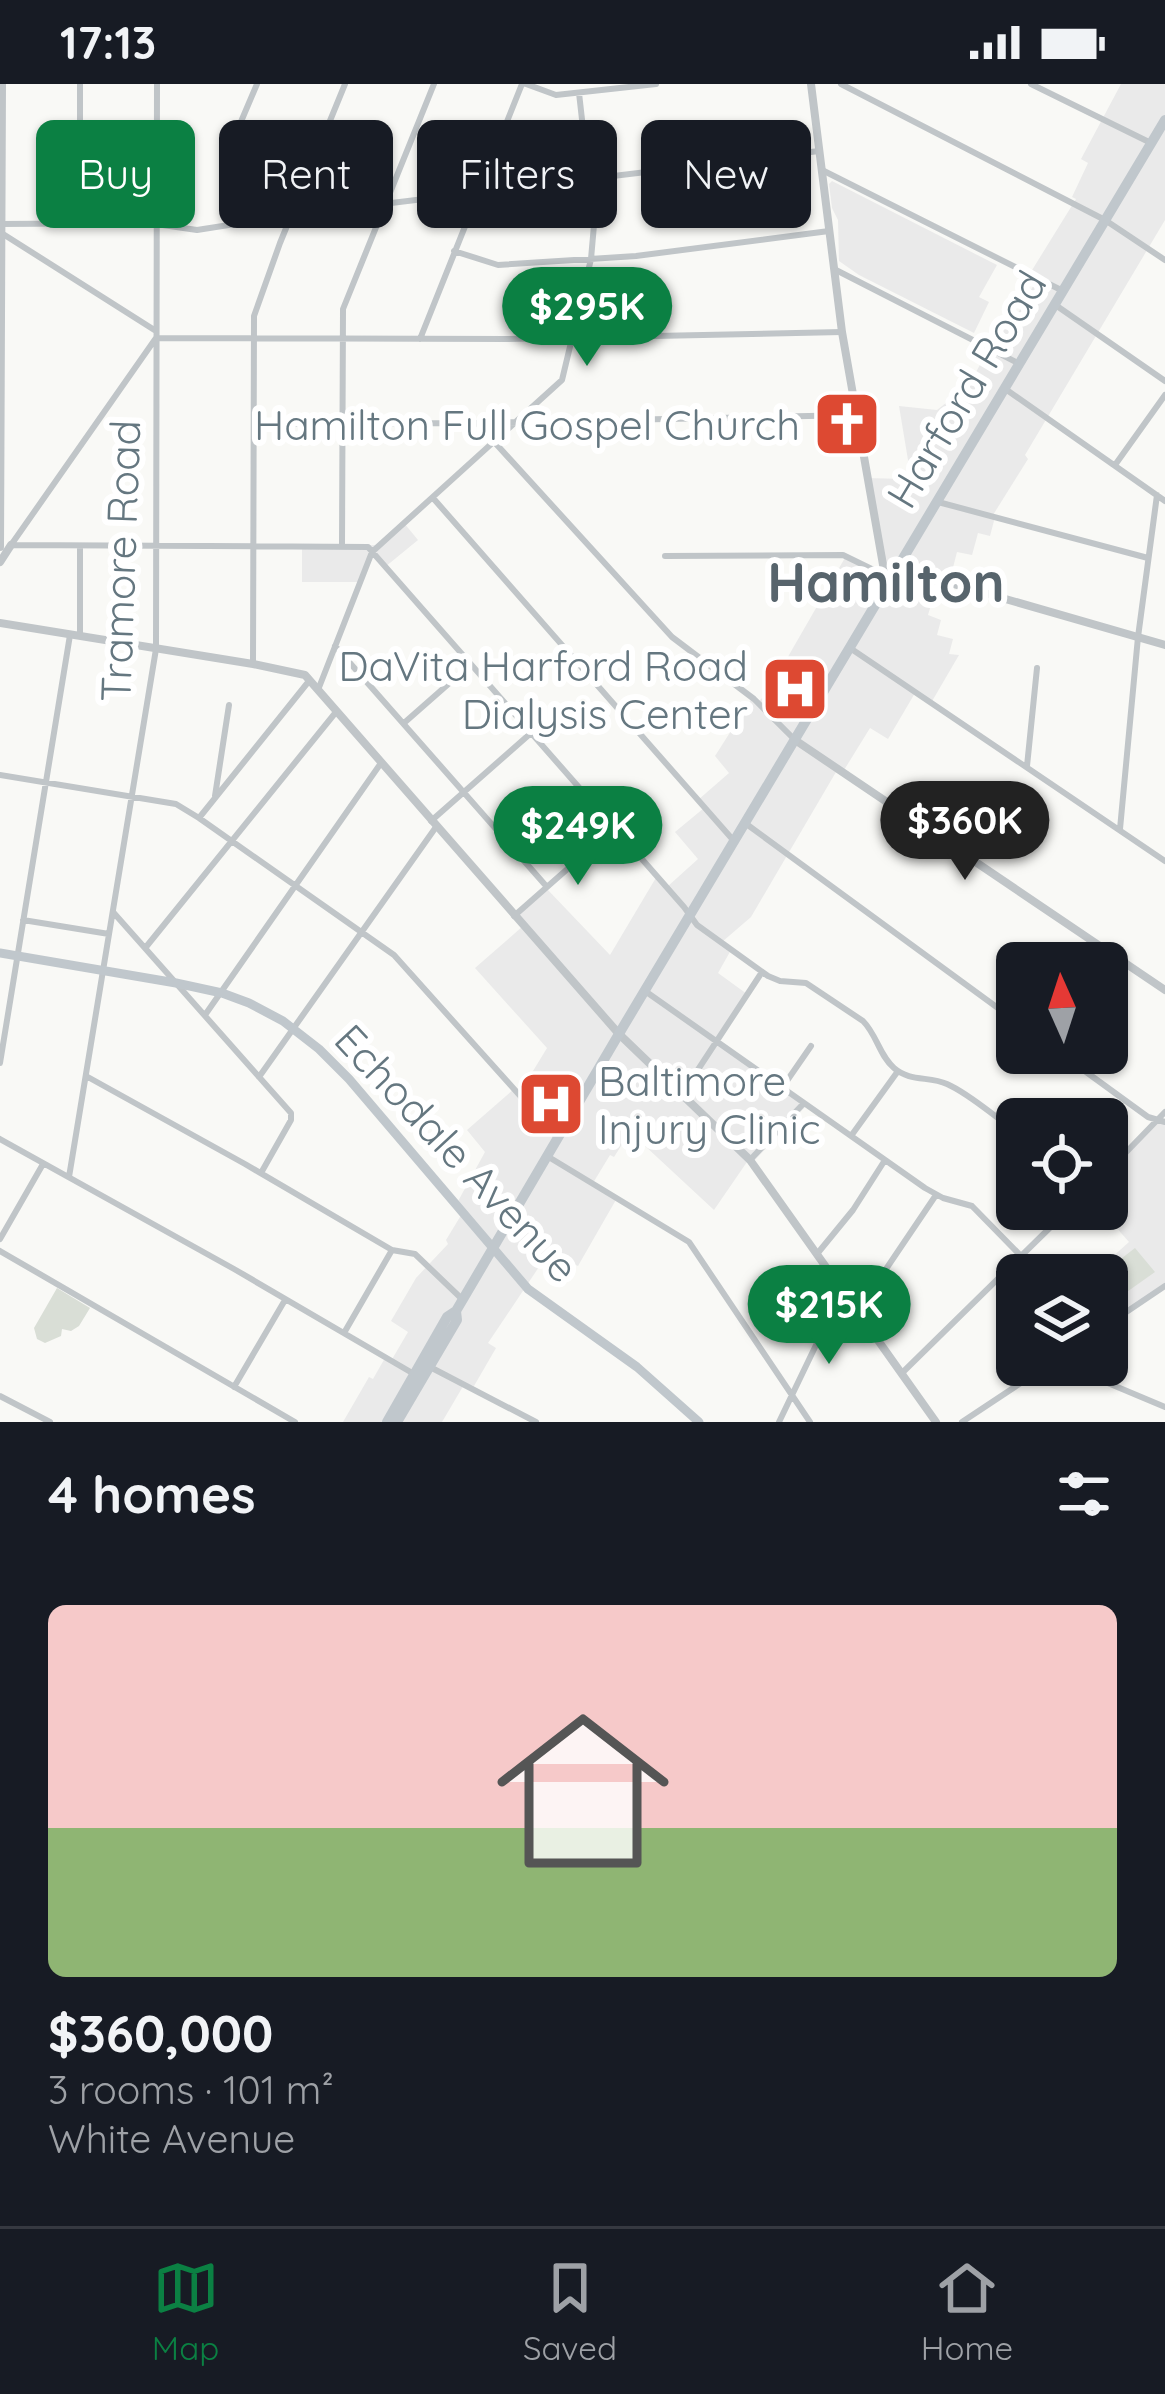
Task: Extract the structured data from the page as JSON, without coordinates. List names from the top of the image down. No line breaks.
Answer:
{"streets":{"main road":["Harford Road","Echodale Avenue"],"street":["Tramore Road"]},"crossings":[["Harford Road","Echodale Avenue"],["Tramore Road","Echodale Avenue"]],"districts":["Hamilton"],"places":{"church":["Hamilton Full Gospel Church"],"hospital":["DaVita Harford Road Dialysis Center","Baltimore Injury Clinic"]},"north":"top","page":{"status":"17:13","chip":["Buy","Rent","Filters","New"],"price":["$295K","$360K","$249K","$215K"],"heading":"4 homes","list":[{"name":"$360,000","note":"3 rooms · 101 m² · White Avenue"}],"tabs":["Map","Saved","Home"]}}
